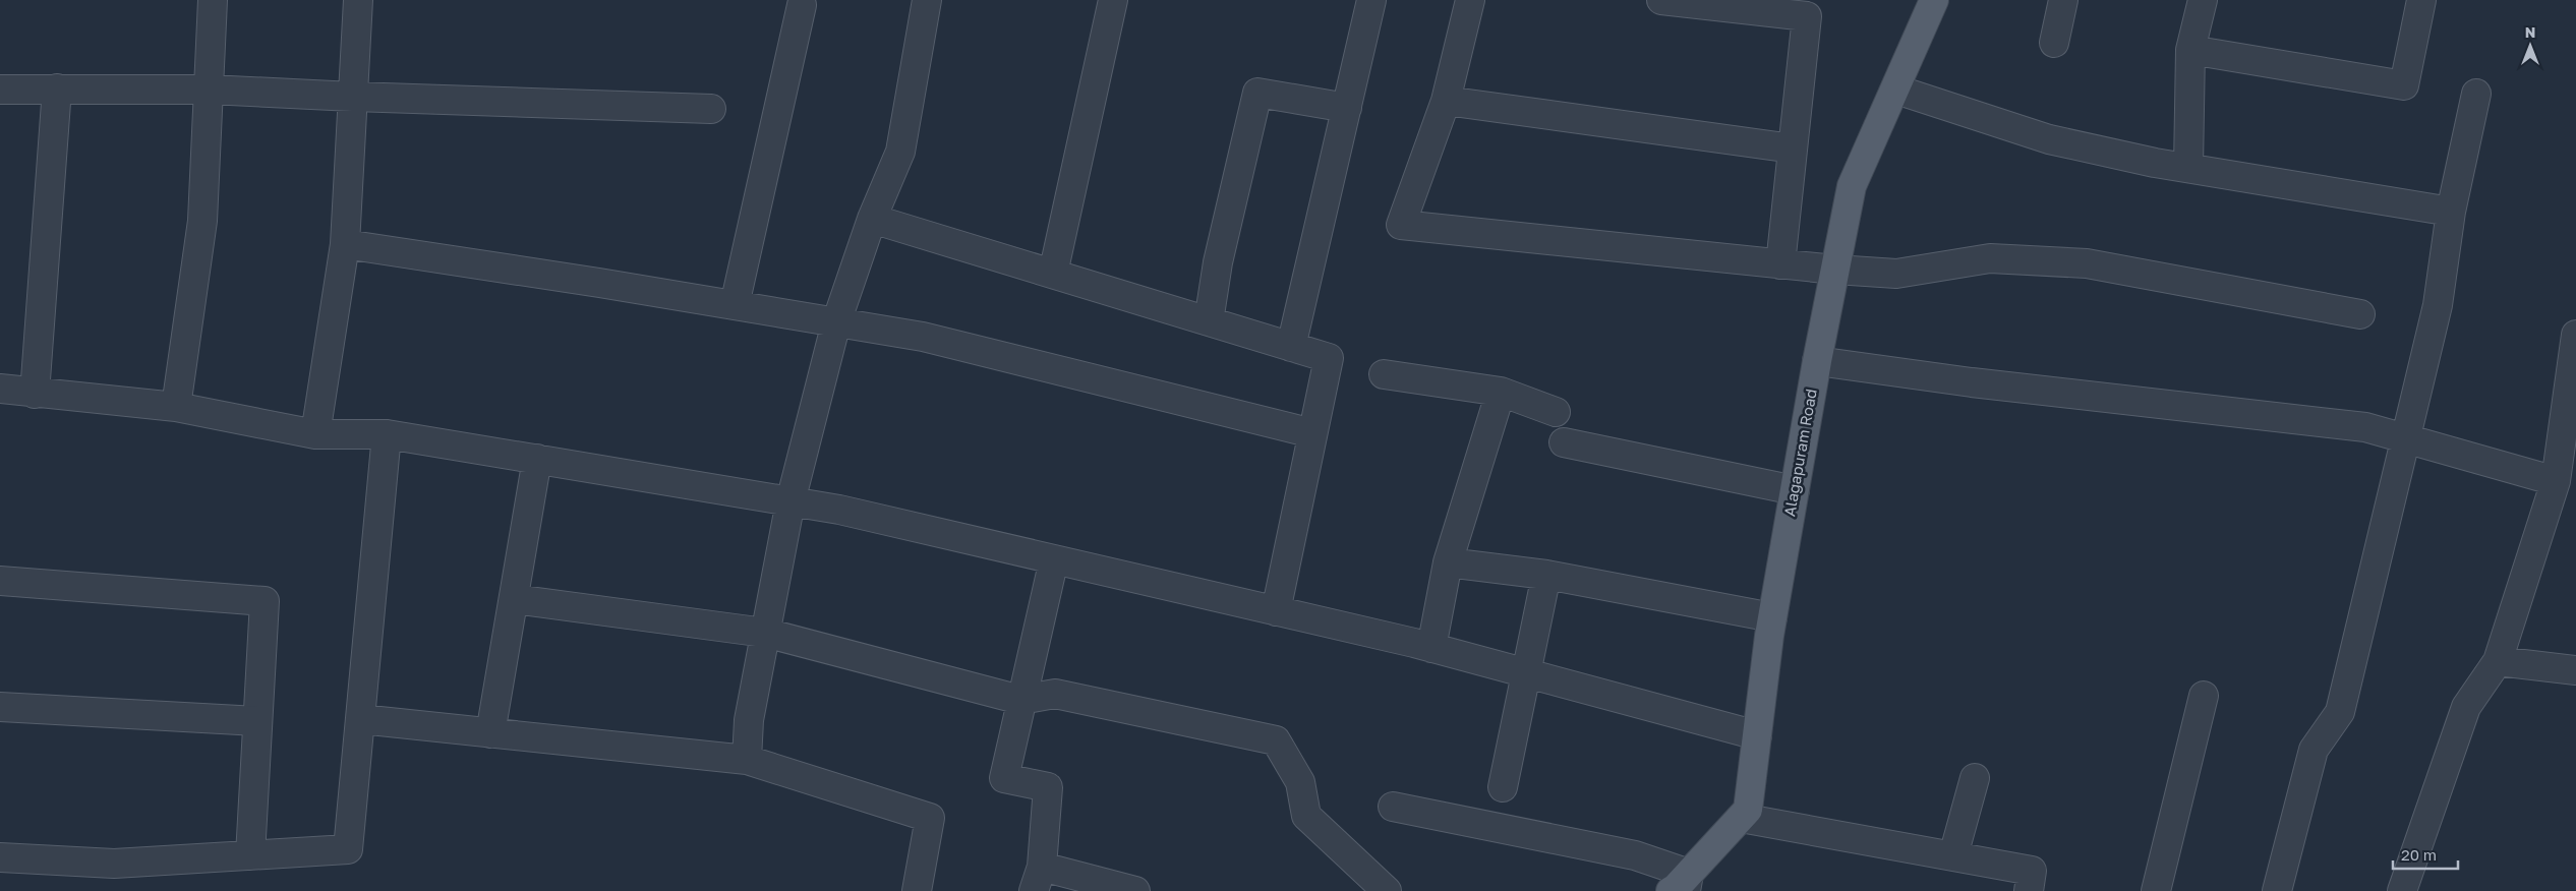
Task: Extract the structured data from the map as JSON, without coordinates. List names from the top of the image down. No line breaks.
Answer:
{"streets":{"main road":["Alagapuram Road"]},"scale_bar":"20 m","north":"top"}
